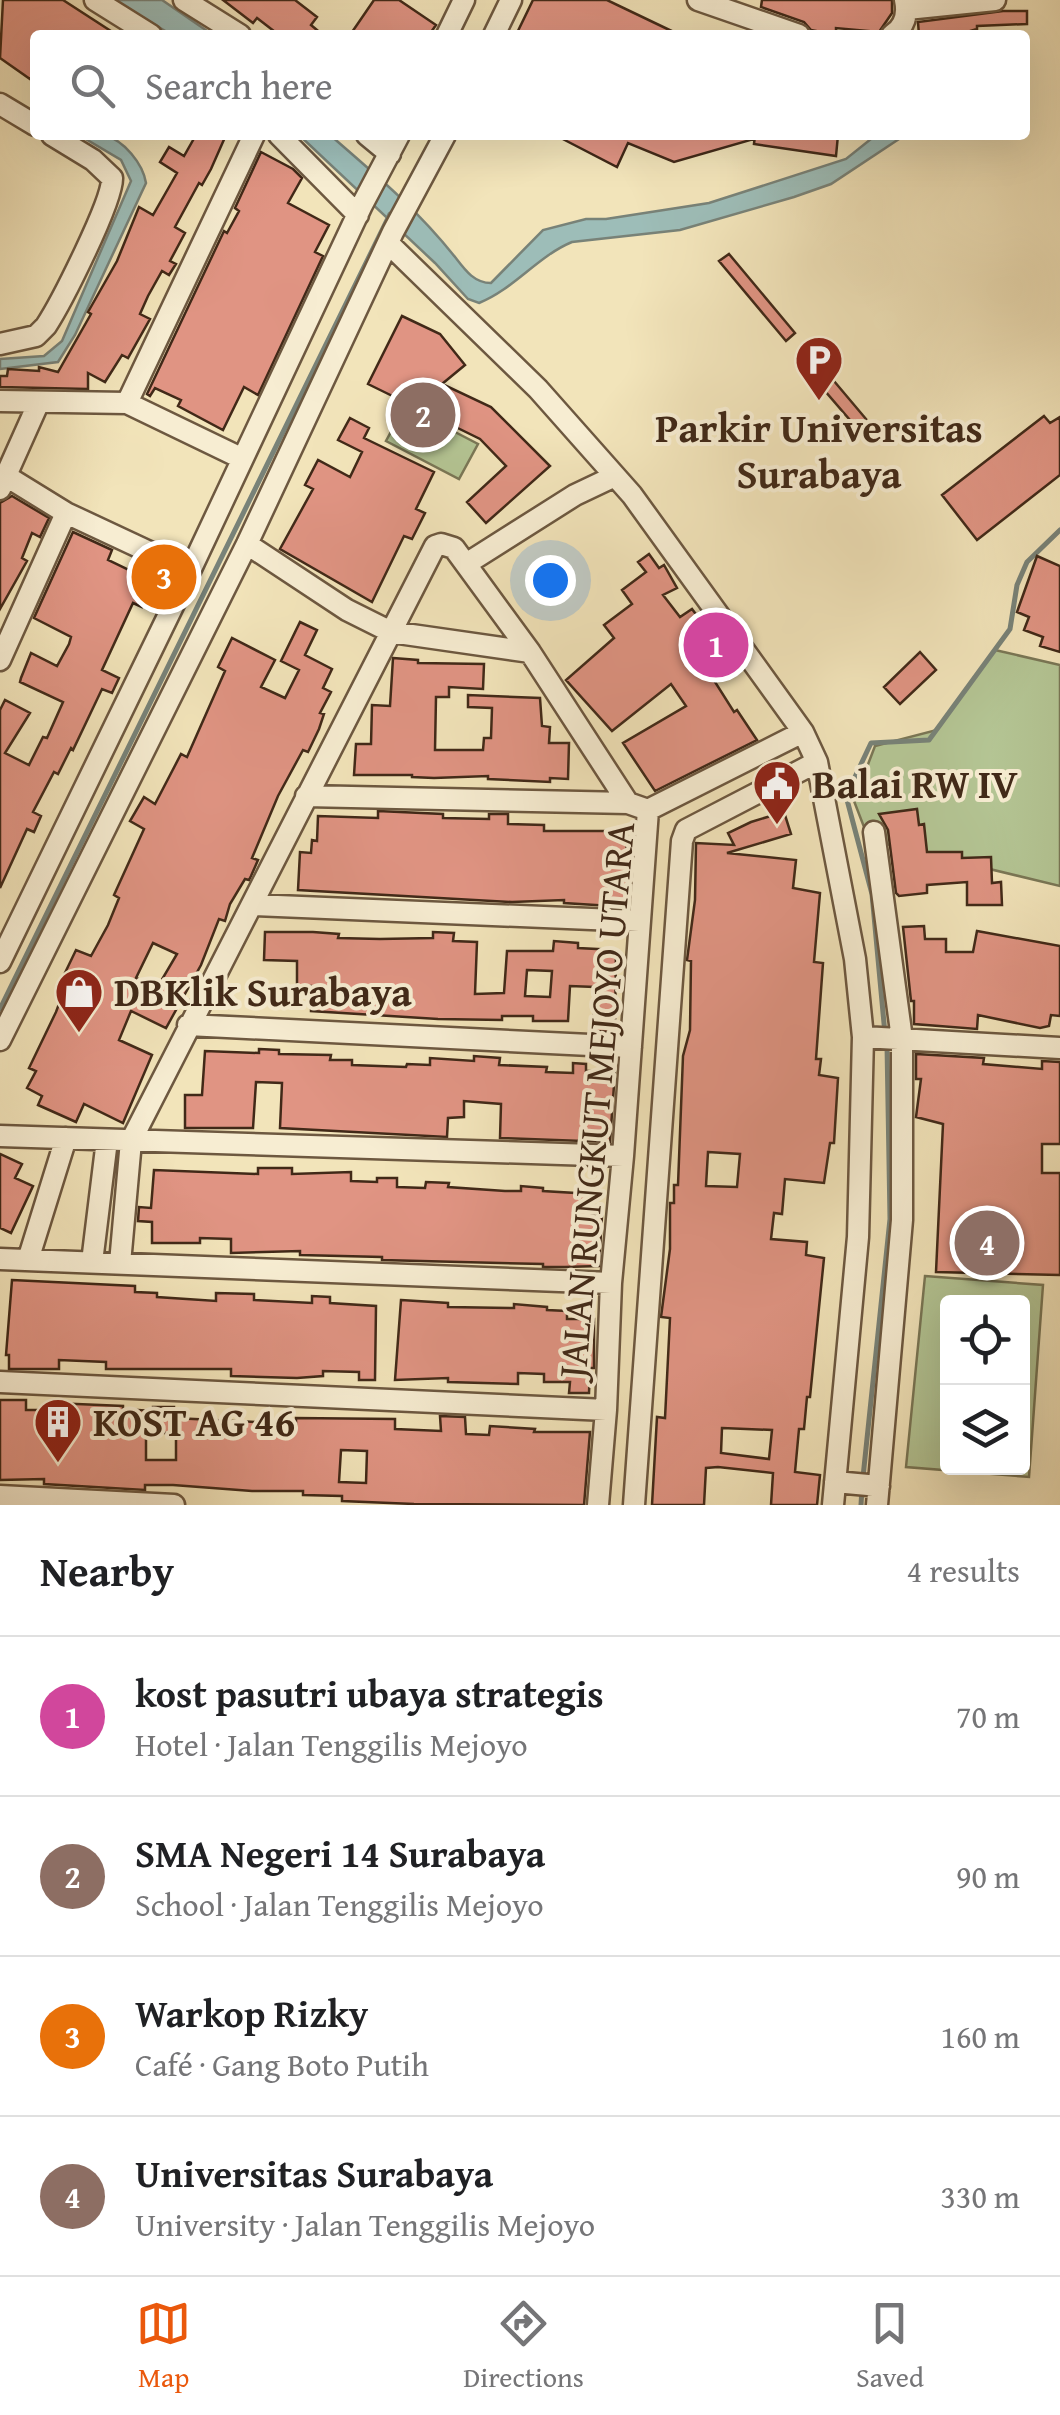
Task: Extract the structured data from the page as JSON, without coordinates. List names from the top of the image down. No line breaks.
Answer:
{"streets":{"street":["JALAN RUNGKUT MEJOYO UTARA"]},"places":{"parking":["Parkir Universitas Surabaya"],"public building":["Balai RW IV"],"shop":["DBKlik Surabaya"],"building":["KOST AG 46"]},"page":{"search":"Search here","pins":["2","3","1","4"],"heading":["Nearby","4 results"],"list":[{"mark":"1","name":"kost pasutri ubaya strategis","note":"Hotel · Jalan Tenggilis Mejoyo","value":"70 m"},{"mark":"2","name":"SMA Negeri 14 Surabaya","note":"School · Jalan Tenggilis Mejoyo","value":"90 m"},{"mark":"3","name":"Warkop Rizky","note":"Café · Gang Boto Putih","value":"160 m"},{"mark":"4","name":"Universitas Surabaya","note":"University · Jalan Tenggilis Mejoyo","value":"330 m"}],"nav":["Map","Directions","Saved"]}}
